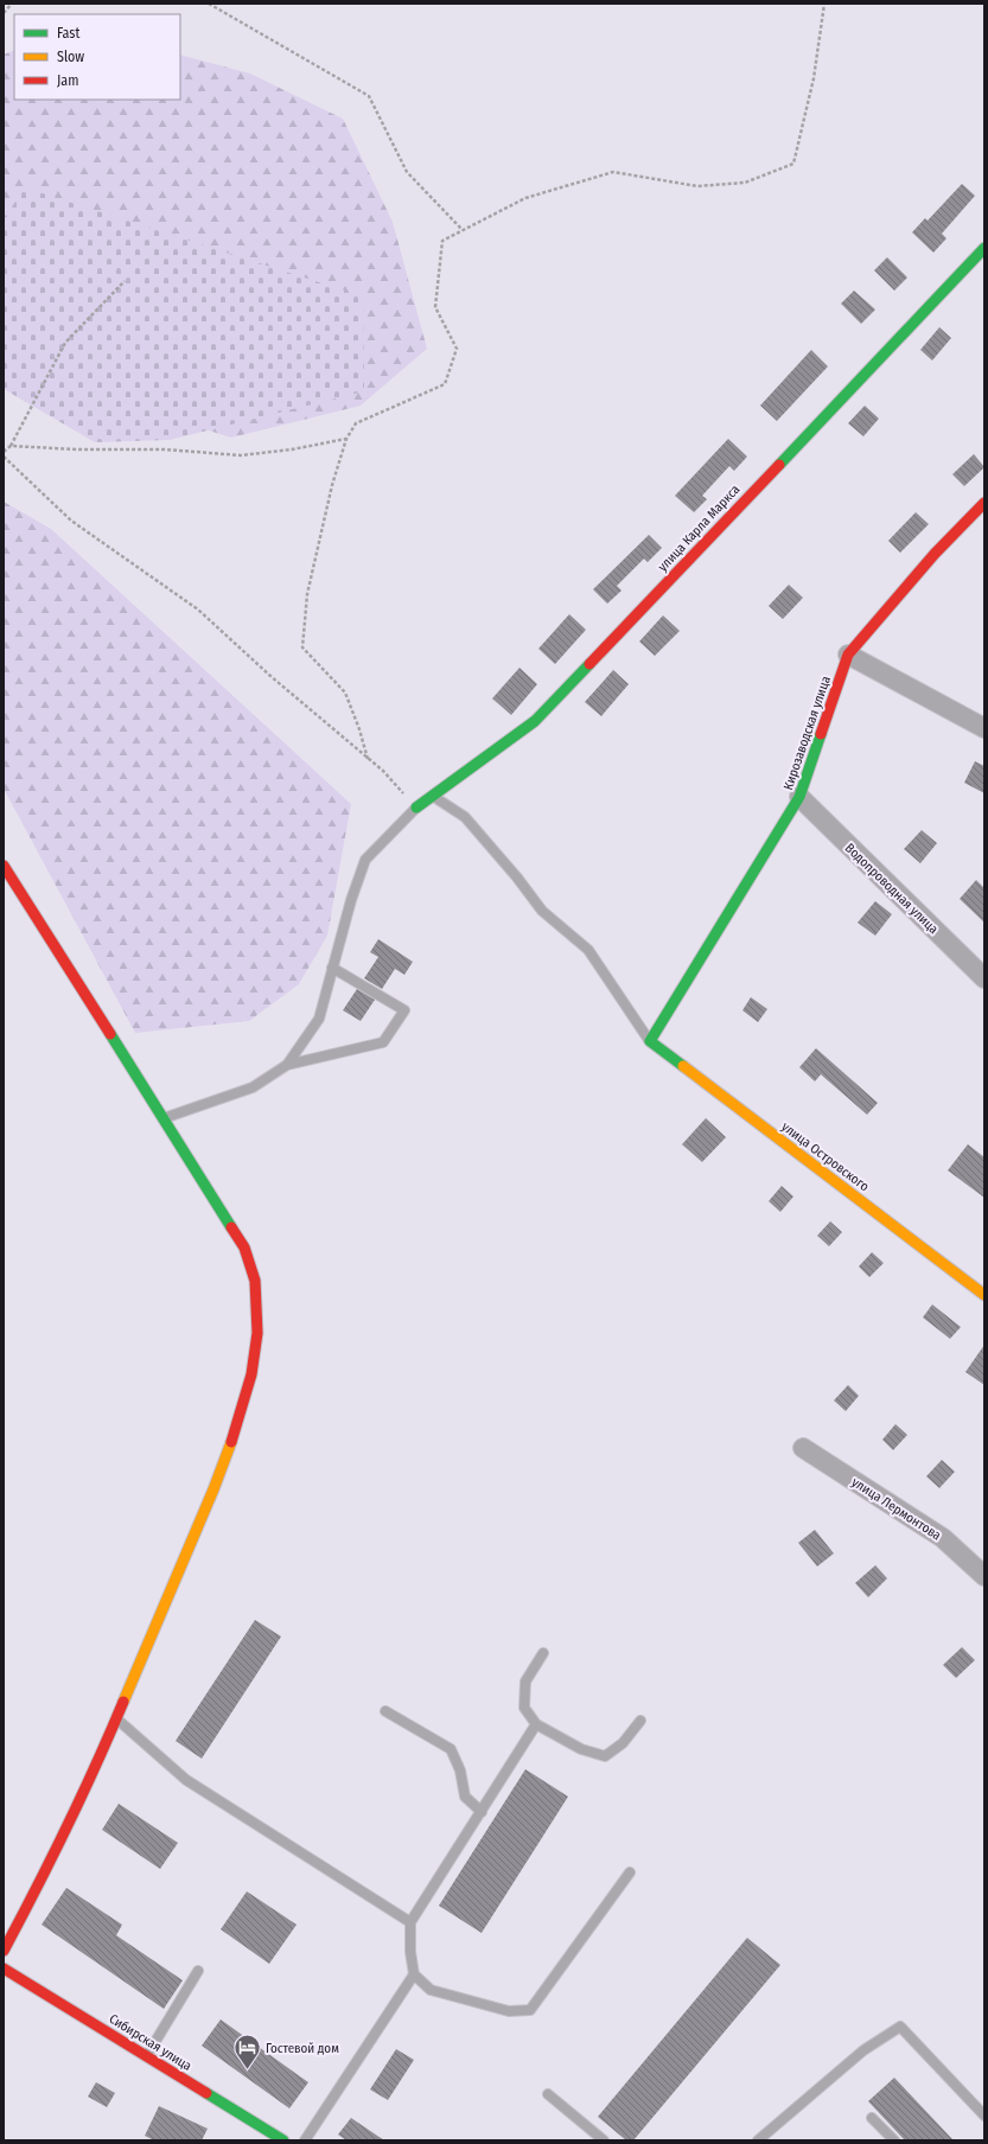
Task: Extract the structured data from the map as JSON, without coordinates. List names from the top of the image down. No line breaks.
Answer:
{"streets":{"street":["улица Карла Маркса","Кирозаводская улица","Водопроводная улица","улица Островского","улица Лермонтова","Сибирская улица"]},"crossings":[["Кирозаводская улица","Водопроводная улица"],["Кирозаводская улица","улица Островского"]],"places":{"hotel":["Гостевой дом"]},"legend":["Fast","Slow","Jam"]}
